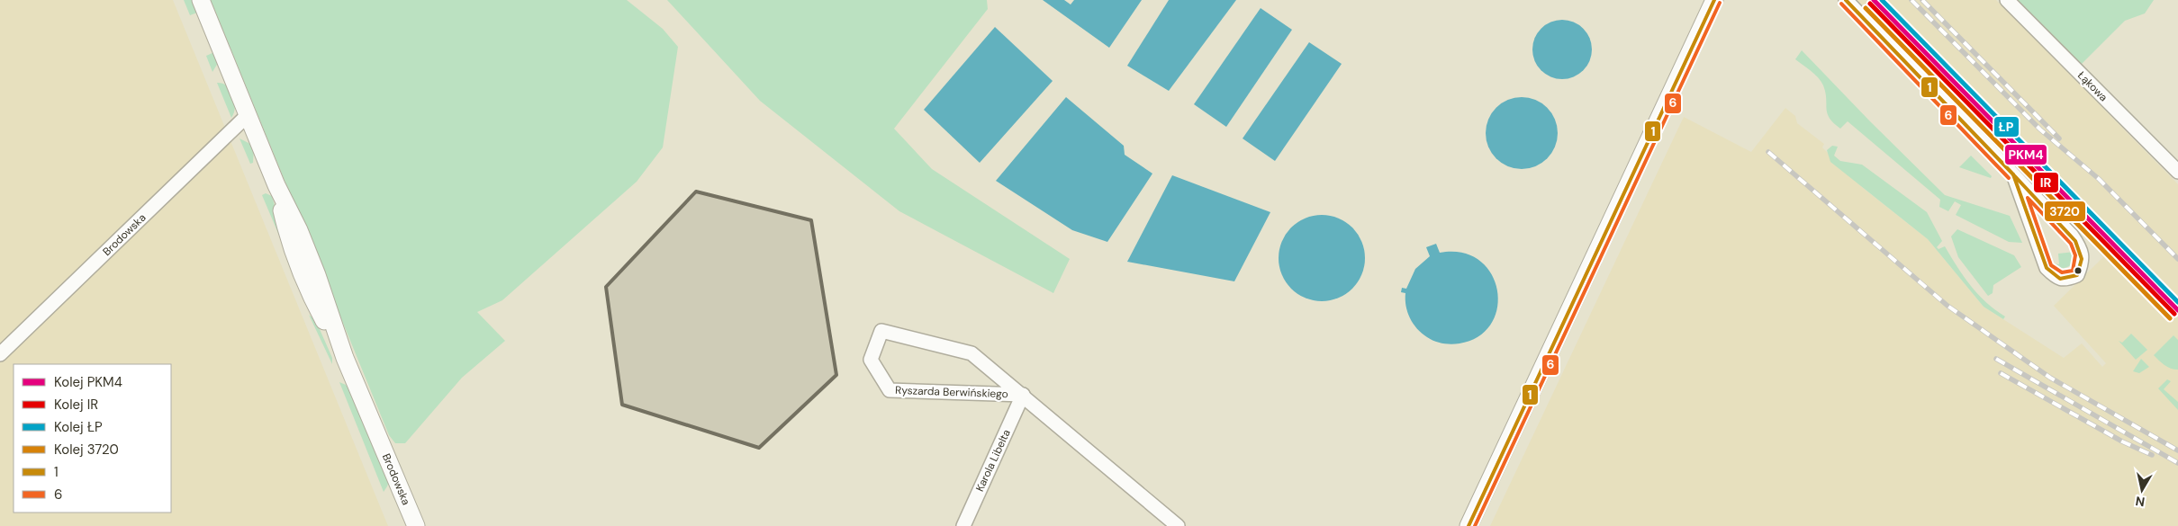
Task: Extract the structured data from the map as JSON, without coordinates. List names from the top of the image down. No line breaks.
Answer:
{"streets":{"street":["Łąkowa","Brodowska","Ryszarda Berwińskiego","Karola Libelta"]},"crossings":[["Ryszarda Berwińskiego","Karola Libelta"]],"lines":["rail line PKM4","rail line ŁP","transit line 1","transit line 6","rail line IR","rail line 3720"],"legend":["Kolej PKM4","Kolej IR","Kolej ŁP","Kolej 3720","1","6"],"north":"bottom"}
